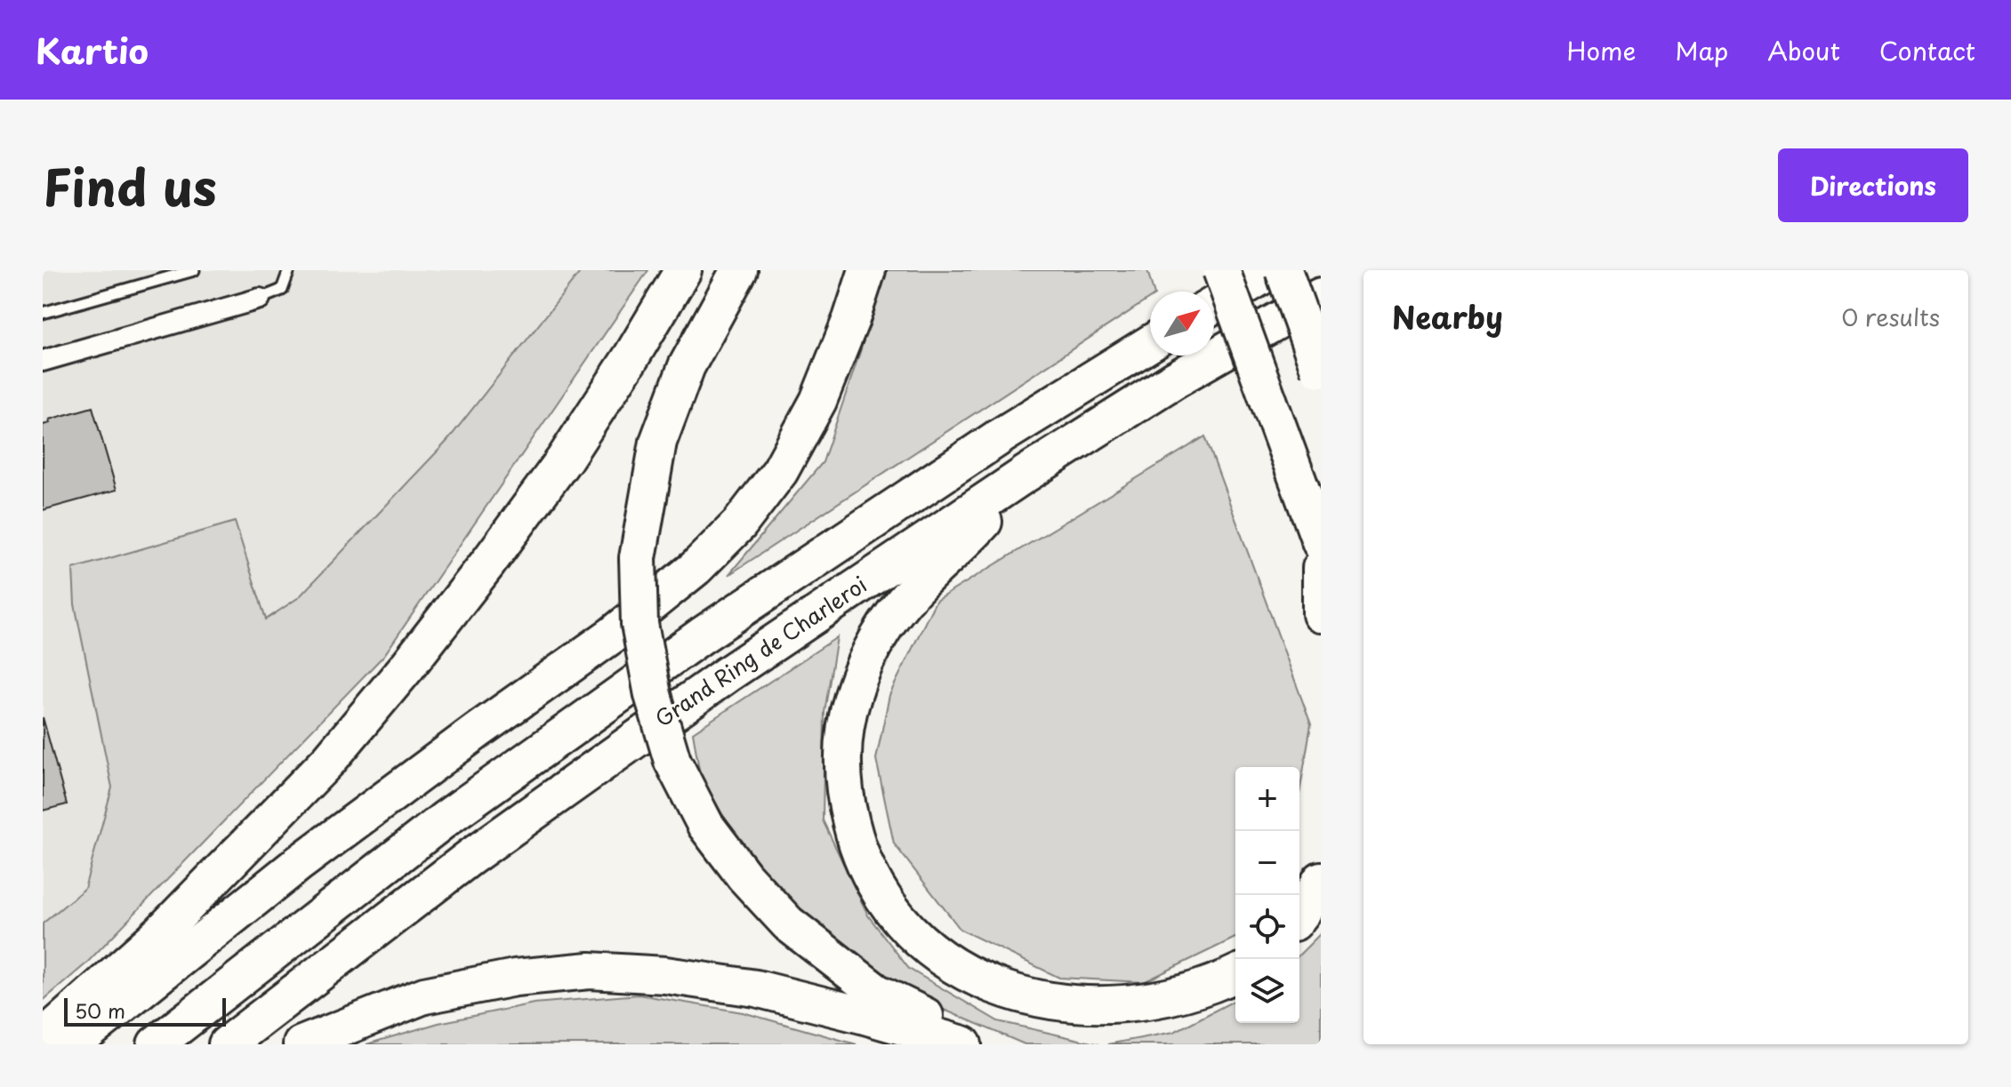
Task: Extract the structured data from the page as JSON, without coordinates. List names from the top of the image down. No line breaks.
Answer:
{"streets":{"highway":["Grand Ring de Charleroi"]},"scale_bar":"50 m","north":"top right","page":{"header":"Kartio","nav":["Home","Map","About","Contact"],"title":"Find us","buttons":"Directions","heading":["Nearby","0 results"],"map_buttons":["+","−"],"scale":"50 m"}}
